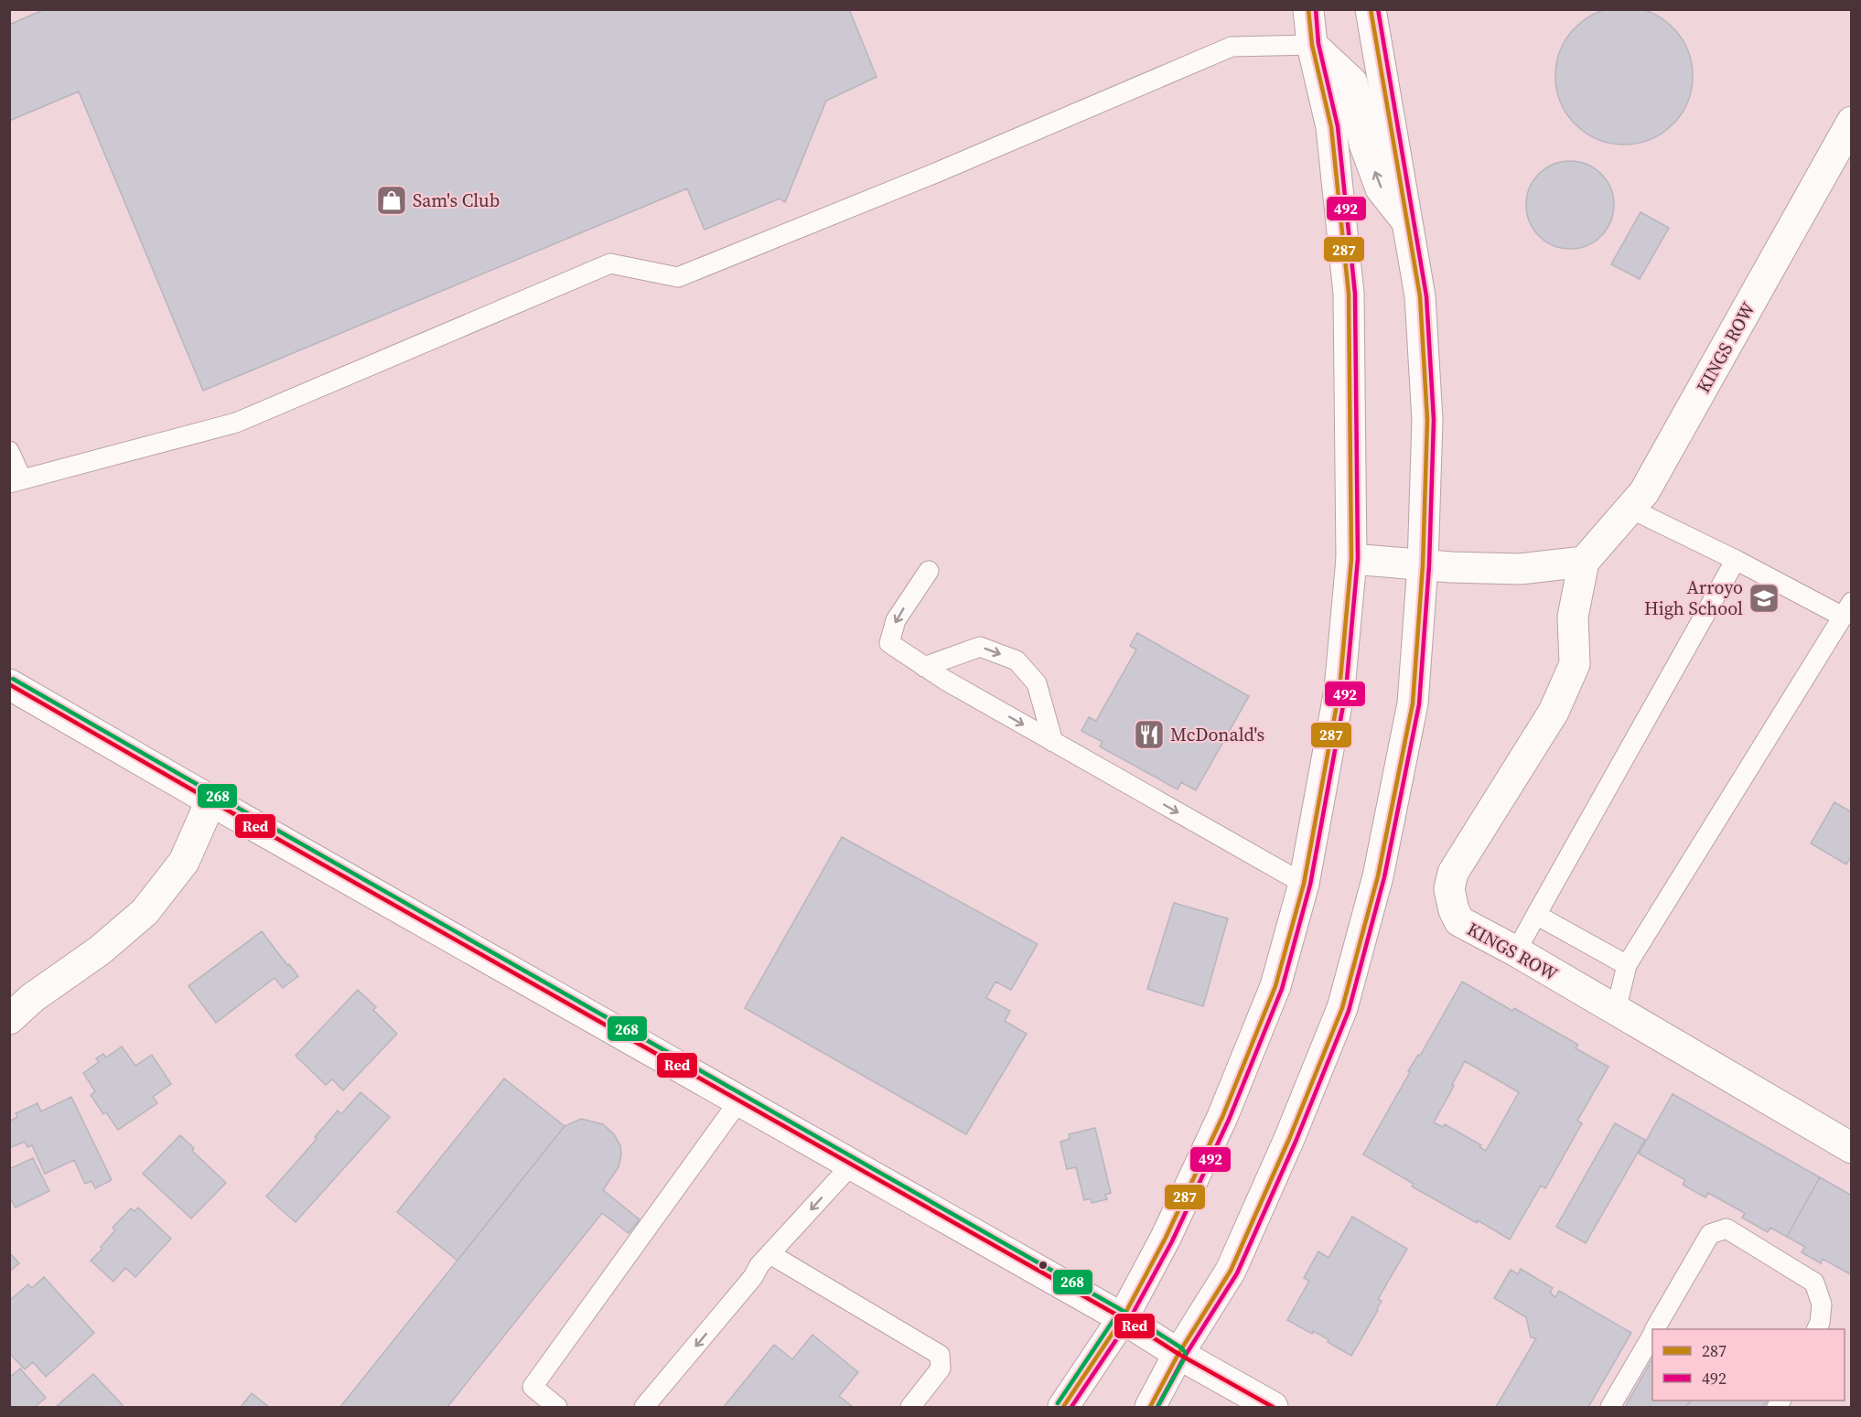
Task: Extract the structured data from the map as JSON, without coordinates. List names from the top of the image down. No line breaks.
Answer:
{"streets":{"main road":["KINGS ROW"]},"places":{"shop":["Sam's Club"],"school or university":["Arroyo High School"],"restaurant":["McDonald's"]},"lines":["transit line 287","transit line 492","transit line 268","transit line Red"],"legend":["287","492"]}
